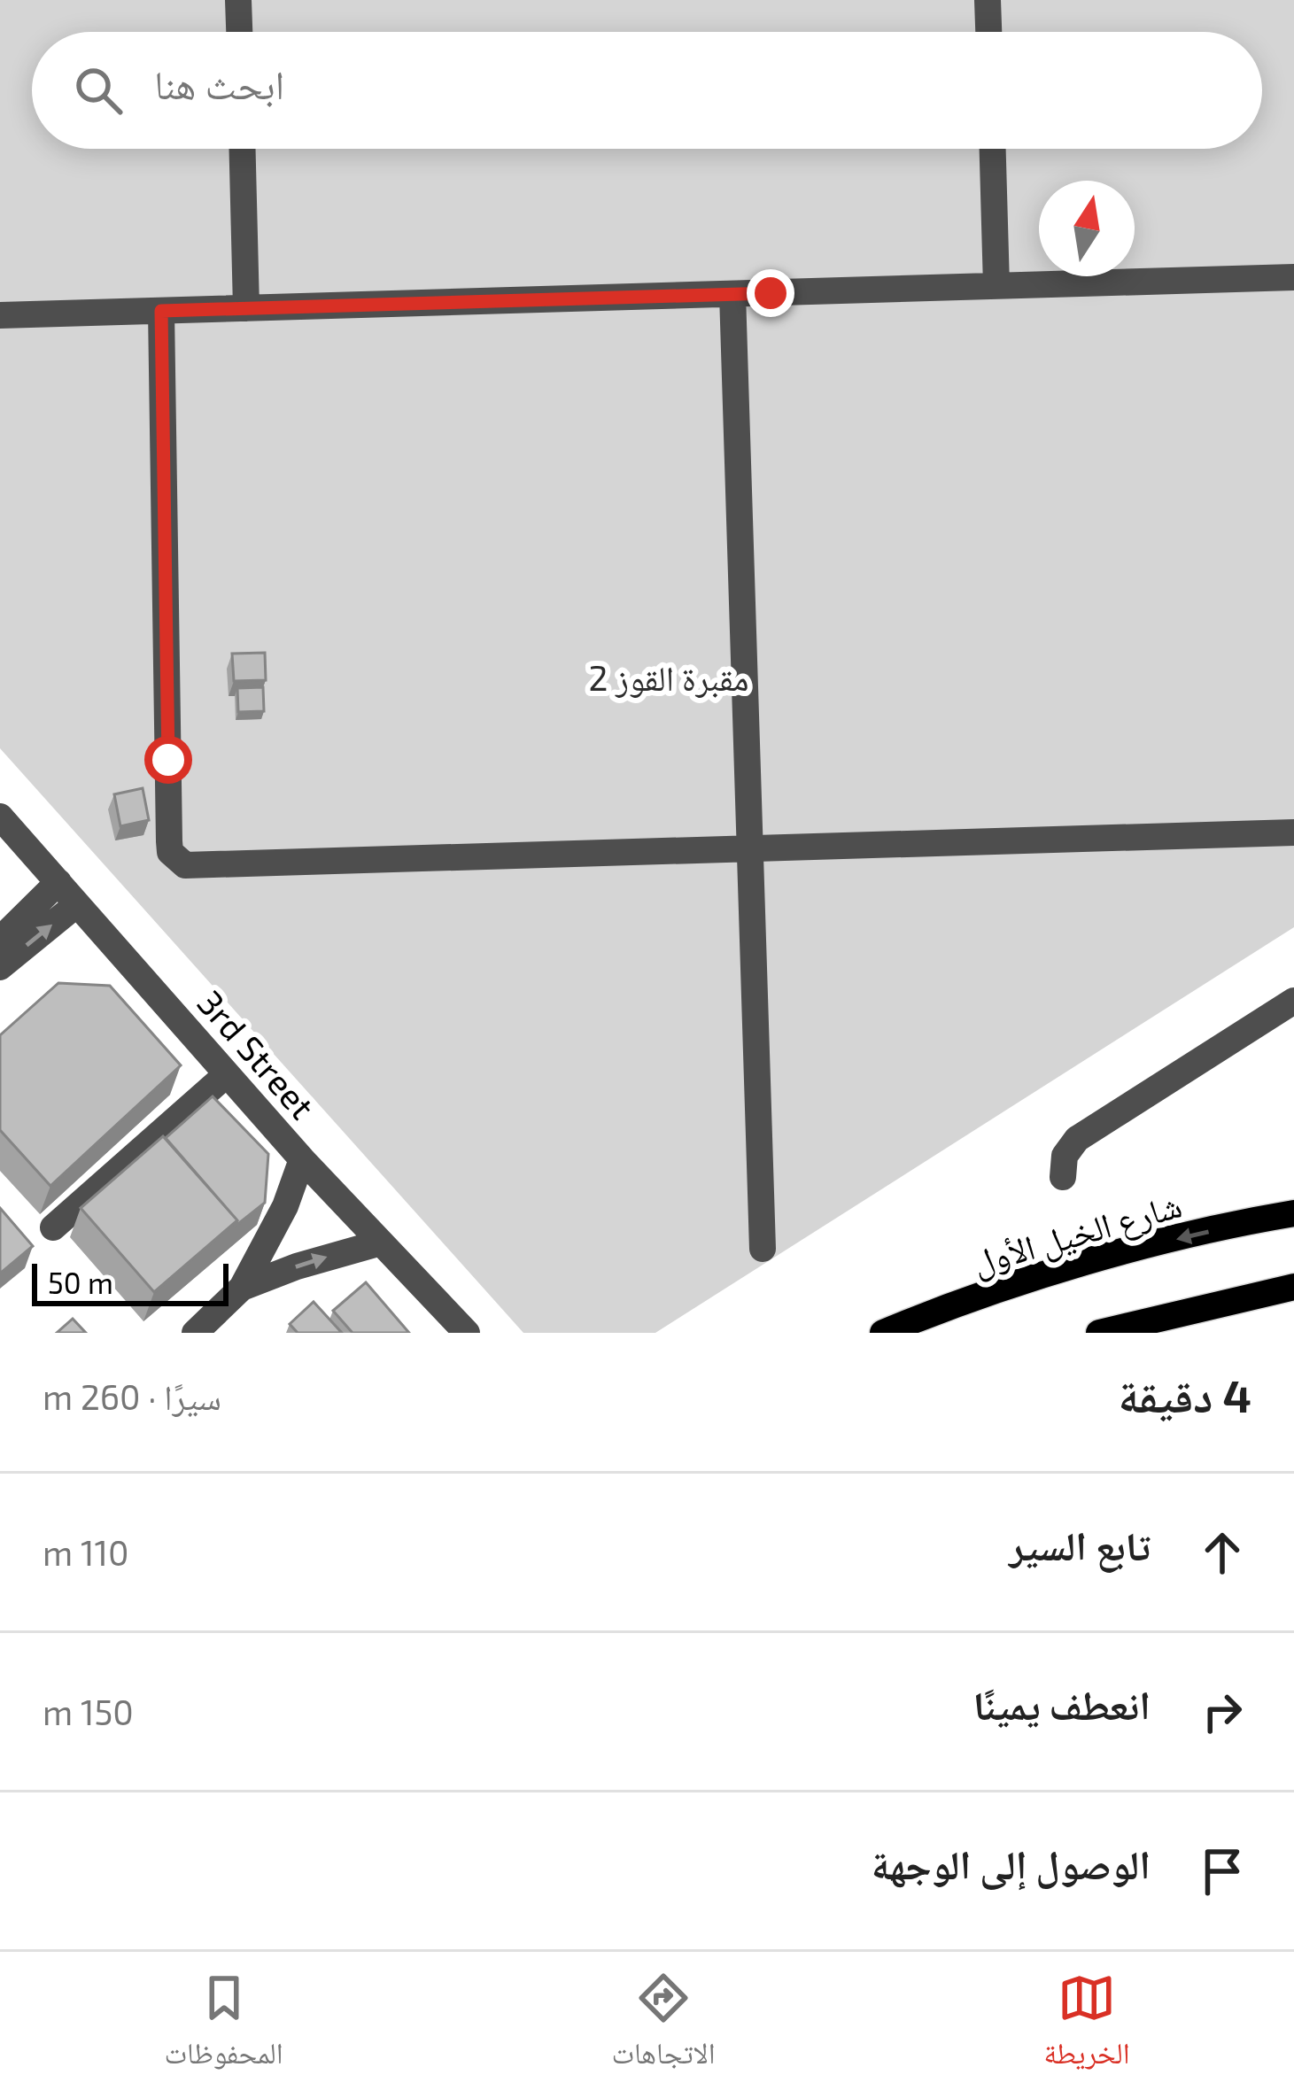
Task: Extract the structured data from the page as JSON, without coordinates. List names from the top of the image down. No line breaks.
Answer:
{"streets":{"main road":["شارع الخيل الأول"],"street":["3rd Street"]},"parks":["مقبرة القوز 2"],"scale_bar":"50 m","north":"top","page":{"search":"ابحث هنا","scale":"50 m","heading":["4 دقيقة","سيرًا · 260 m"],"list":[["تابع السير","110 m"],["انعطف يمينًا","150 m"],"الوصول إلى الوجهة"],"nav":["الخريطة","الاتجاهات","المحفوظات"]}}
